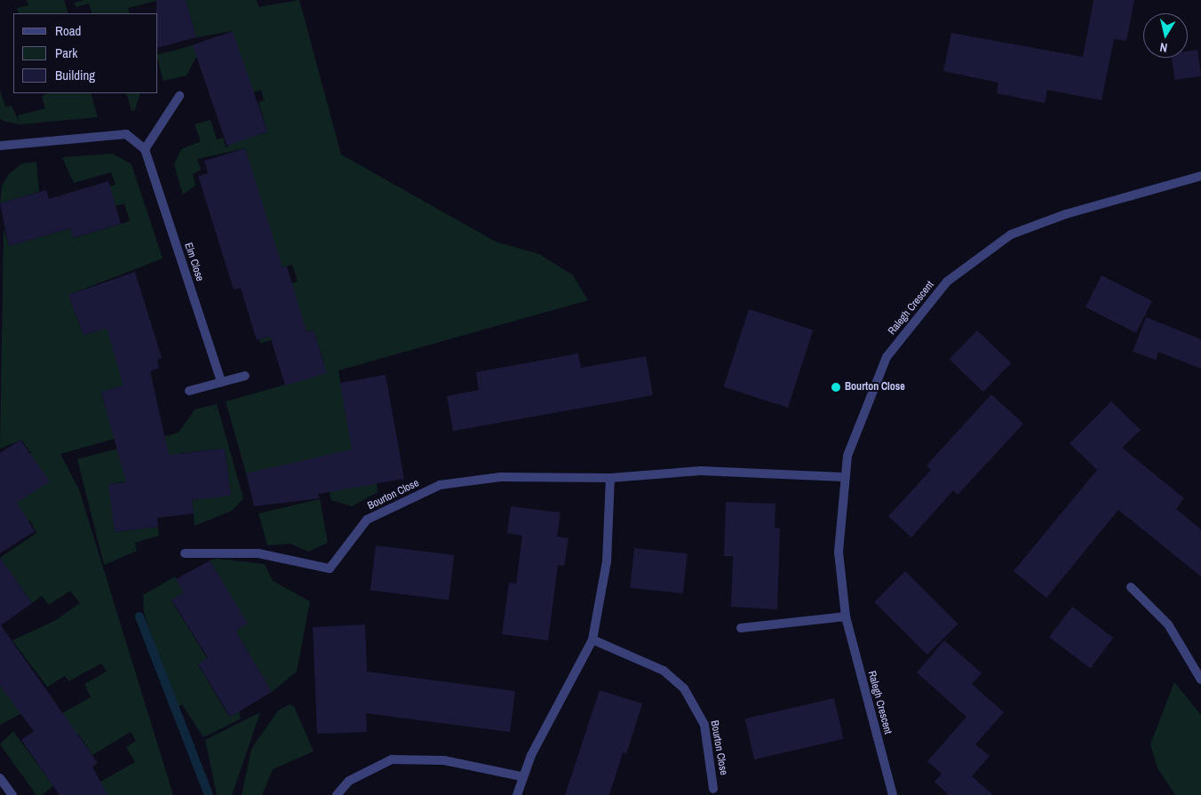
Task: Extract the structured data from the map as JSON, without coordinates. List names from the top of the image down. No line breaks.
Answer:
{"streets":{"street":["Elm Close","Ralegh Crescent","Bourton Close"]},"crossings":[["Ralegh Crescent","Bourton Close"]],"places":["Bourton Close"],"legend":["Road","Park","Building"],"north":"bottom"}
